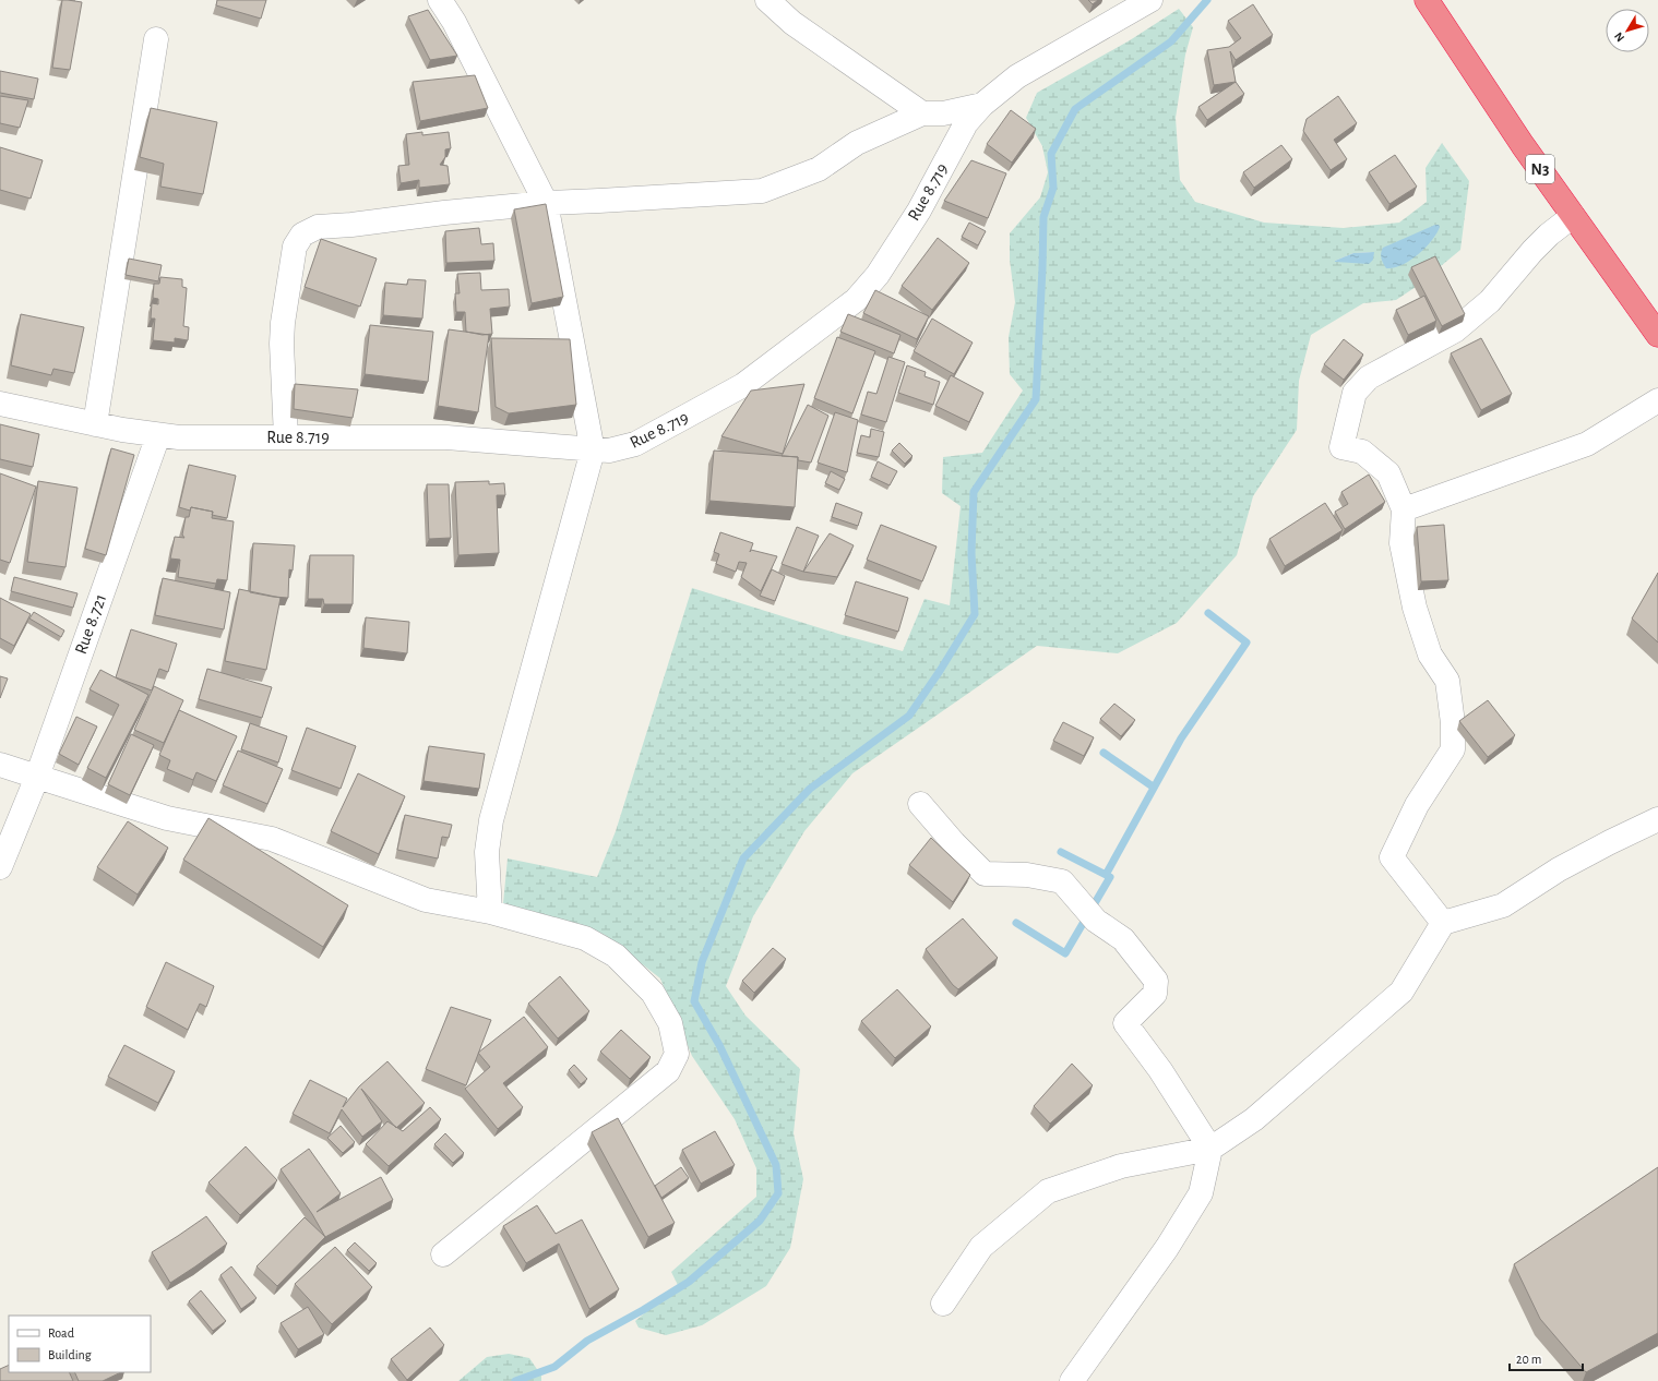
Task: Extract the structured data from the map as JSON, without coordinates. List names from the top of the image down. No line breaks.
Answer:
{"streets":{"highway":["N3"],"street":["Rue 8.719","Rue 8.721"]},"crossings":[["Rue 8.719","Rue 8.721"]],"legend":["Road","Building"],"scale_bar":"20 m","north":"bottom left"}
